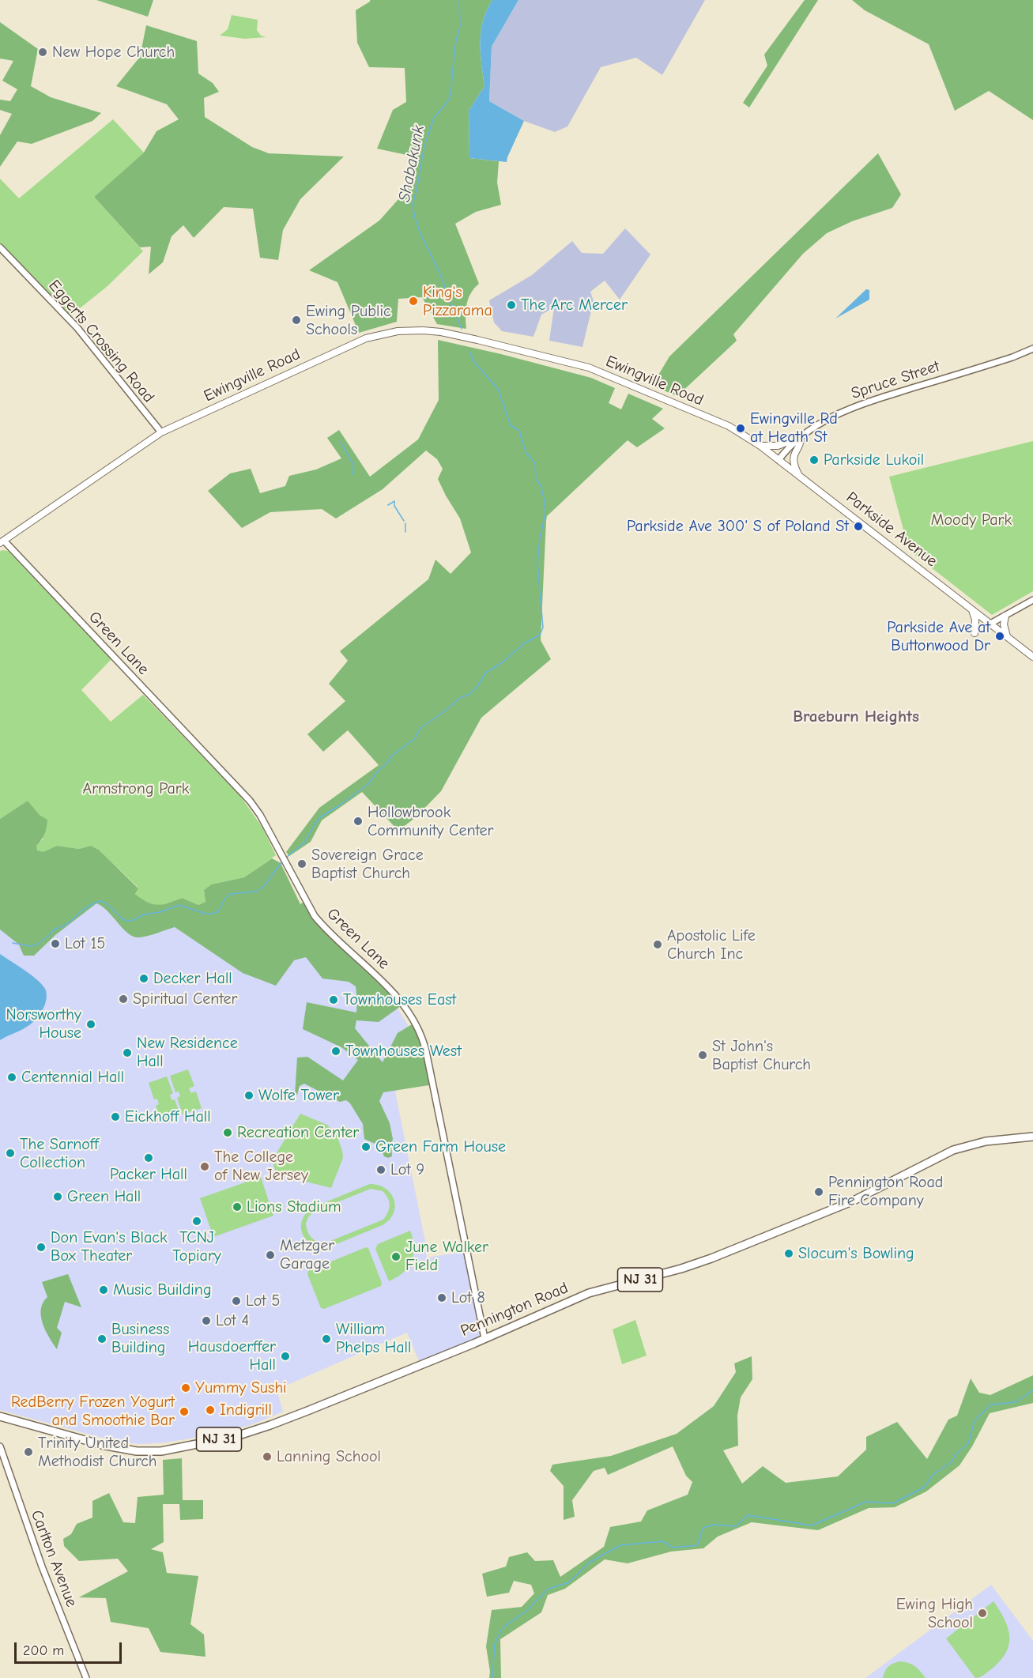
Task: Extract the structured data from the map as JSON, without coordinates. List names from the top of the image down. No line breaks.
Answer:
{"streets":{"main road":["Ewingville Road","Parkside Avenue","NJ 31","Pennington Road"],"street":["Eggerts Crossing Road","Spruce Street","Green Lane","Carlton Avenue"]},"crossings":[["Eggerts Crossing Road","Ewingville Road"],["Ewingville Road","Parkside Avenue"],["Ewingville Road","Green Lane"],["Spruce Street","Parkside Avenue"],["Green Lane","Pennington Road"]],"districts":["Braeburn Heights"],"water":["Shabakunk"],"parks":["Moody Park","Armstrong Park"],"places":["New Hope Church","King's Pizzarama","The Arc Mercer","Ewing Public Schools","Ewingville Rd at Heath St","Parkside Lukoil","Parkside Ave 300' S of Poland St","Parkside Ave at Buttonwood Dr","Hollowbrook Community Center","Sovereign Grace Baptist Church","Lot 15","Apostolic Life Church Inc","Decker Hall","Spiritual Center","Townhouses East","Norsworthy House","Townhouses West","New Residence Hall","St John's Baptist Church","Centennial Hall","Wolfe Tower","Eickhoff Hall","Recreation Center","Green Farm House","The Sarnoff Collection","Packer Hall","The College of New Jersey","Lot 9","Pennington Road Fire Company","Green Hall","Lions Stadium","TCNJ Topiary","Don Evan's Black Box Theater","Slocum's Bowling","Metzger Garage","June Walker Field","Music Building","Lot 8","Lot 5","Lot 4","Business Building","William Phelps Hall","Hausdoerffer Hall","Yummy Sushi","Indigrill","RedBerry Frozen Yogurt and Smoothie Bar","Trinity United Methodist Church","Lanning School","Ewing High School"],"scale_bar":"200 m"}
